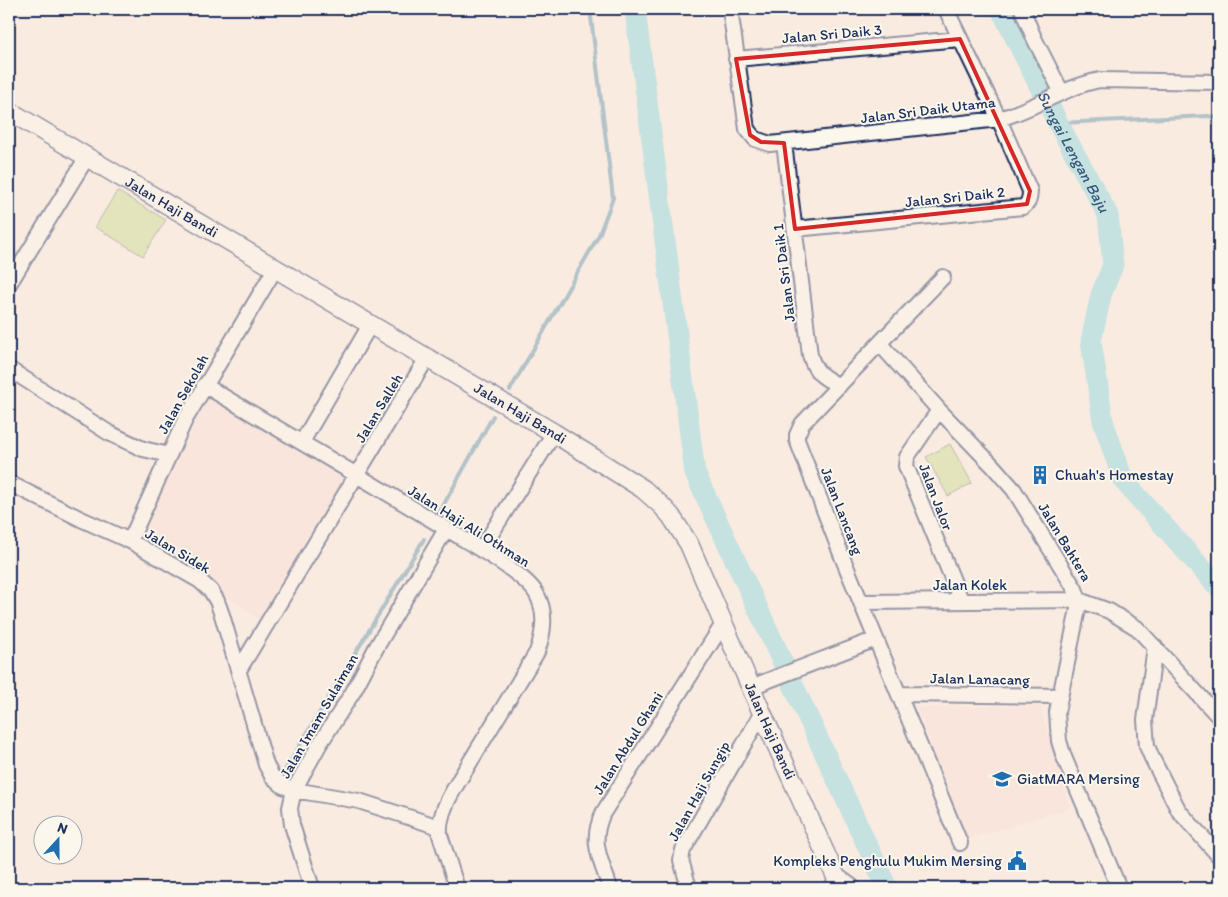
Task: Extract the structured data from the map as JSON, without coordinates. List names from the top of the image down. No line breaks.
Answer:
{"streets":{"street":["Jalan Sri Daik 3","Jalan Sri Daik Utama","Jalan Sri Daik 2","Jalan Haji Bandi","Jalan Sri Daik 1","Jalan Sekolah","Jalan Salleh","Jalan Jalor","Jalan Lancang","Jalan Haji Ali Othman","Jalan Bahtera","Jalan Sidek","Jalan Kolek","Jalan Lanacang","Jalan Imam Sulaiman","Jalan Abdul Ghani","Jalan Haji Sungip"]},"crossings":[["Jalan Sri Daik 3","Jalan Sri Daik Utama"],["Jalan Sri Daik Utama","Jalan Sri Daik 2"],["Jalan Sri Daik Utama","Jalan Sri Daik 1"],["Jalan Sri Daik 2","Jalan Sri Daik 1"],["Jalan Haji Bandi","Jalan Sekolah"],["Jalan Haji Bandi","Jalan Salleh"],["Jalan Haji Bandi","Jalan Abdul Ghani"],["Jalan Haji Bandi","Jalan Haji Sungip"],["Jalan Sri Daik 1","Jalan Lancang"],["Jalan Sekolah","Jalan Haji Ali Othman"],["Jalan Sekolah","Jalan Sidek"],["Jalan Salleh","Jalan Haji Ali Othman"],["Jalan Salleh","Jalan Sidek"],["Jalan Jalor","Jalan Bahtera"],["Jalan Jalor","Jalan Kolek"],["Jalan Lancang","Jalan Bahtera"],["Jalan Lancang","Jalan Kolek"],["Jalan Lancang","Jalan Lanacang"],["Jalan Haji Ali Othman","Jalan Imam Sulaiman"],["Jalan Bahtera","Jalan Kolek"],["Jalan Bahtera","Jalan Lanacang"],["Jalan Sidek","Jalan Imam Sulaiman"]],"water":["Sungai Lengan Baju"],"places":{"building":["Chuah's Homestay"],"school or university":["GiatMARA Mersing"],"public building":["Kompleks Penghulu Mukim Mersing"]},"north":"top"}
